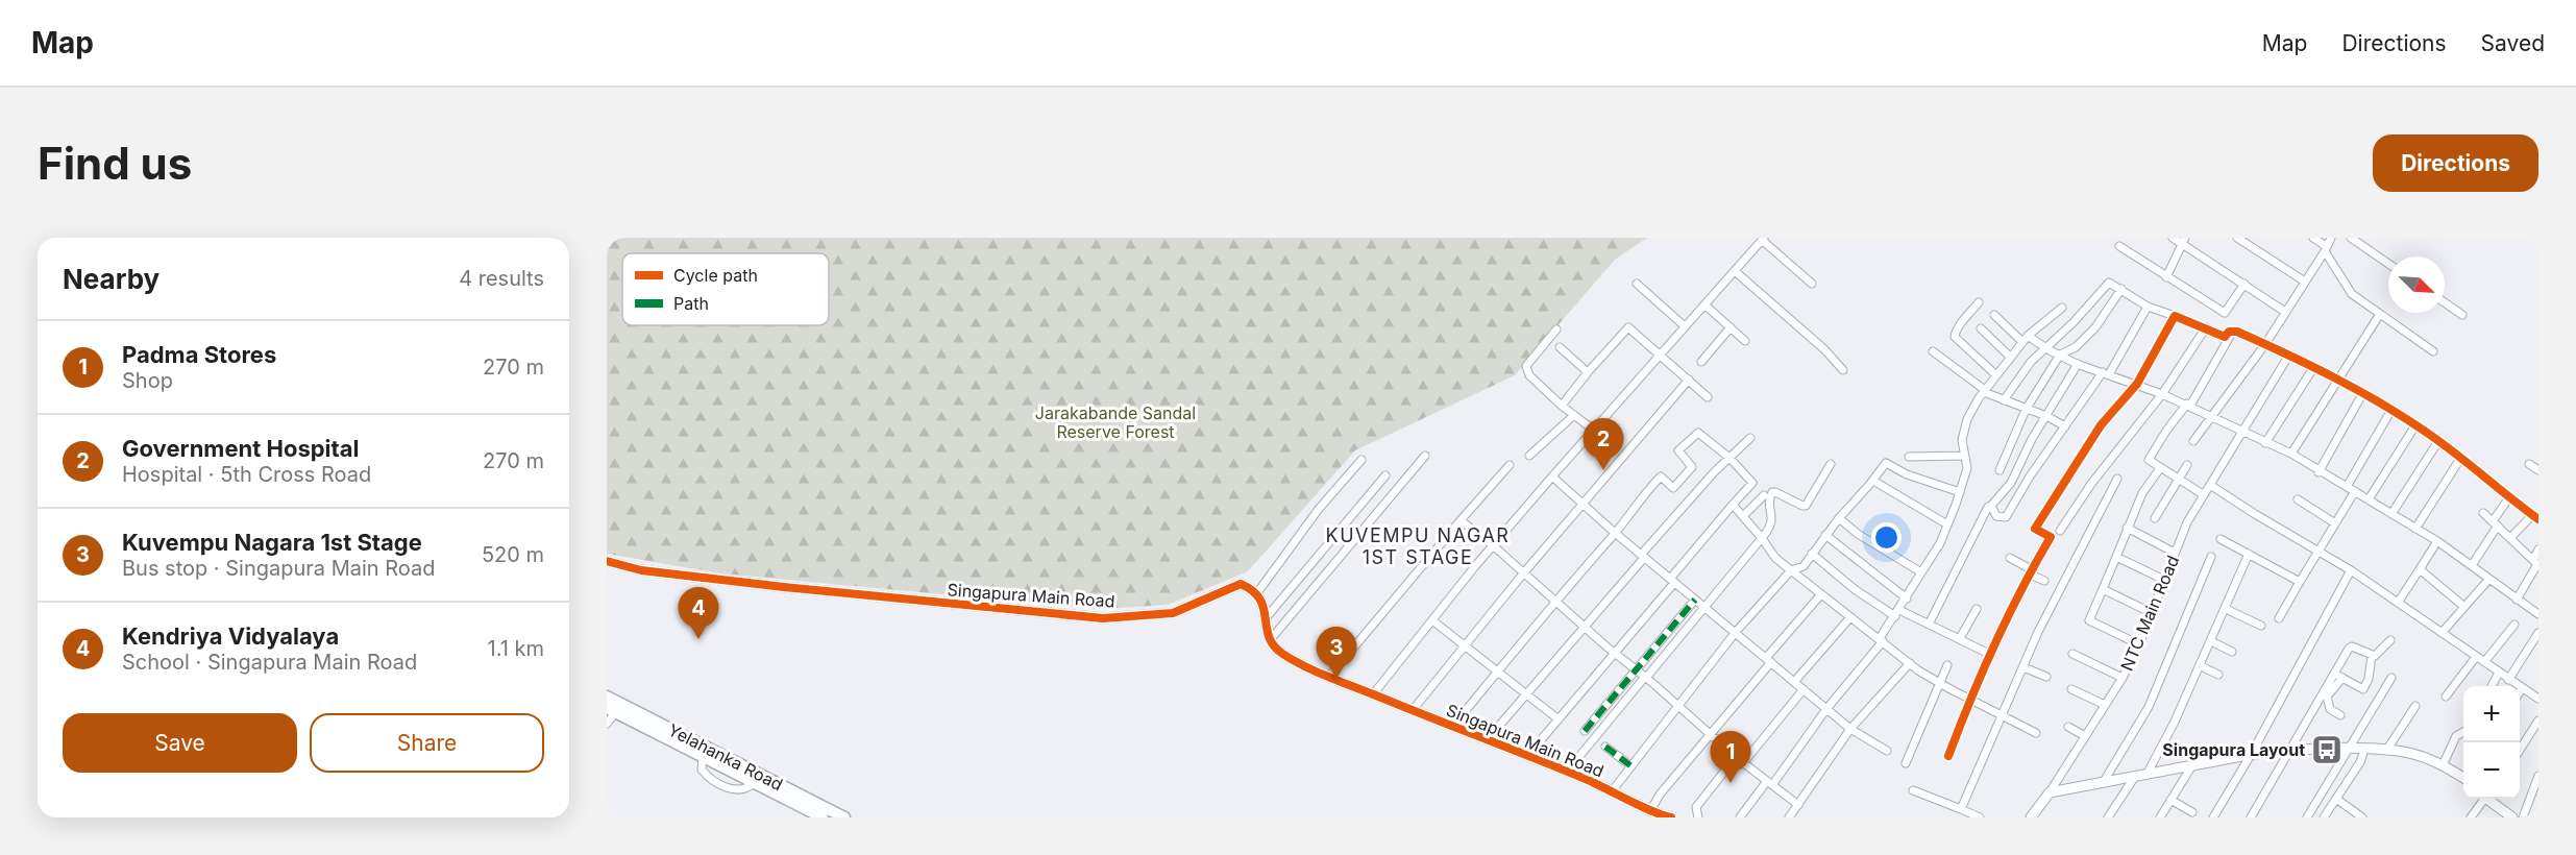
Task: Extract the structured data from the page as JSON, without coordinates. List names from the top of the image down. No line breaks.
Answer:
{"streets":{"main road":["Yelahanka Road"],"street":["Singapura Main Road","NTC Main Road"]},"districts":["KUVEMPU NAGAR 1ST STAGE"],"parks":["Jarakabande Sandal Reserve Forest"],"places":{"bus stop":["Singapura Layout"]},"legend":["Cycle path","Path"],"north":"bottom right","page":{"header":"Map","nav":["Map","Directions","Saved"],"buttons":["Directions",["Save","Share"]],"title":"Find us","heading":["Nearby","4 results"],"list":[{"mark":"1","name":"Padma Stores","note":"Shop","value":"270 m"},{"mark":"2","name":"Government Hospital","note":"Hospital · 5th Cross Road","value":"270 m"},{"mark":"3","name":"Kuvempu Nagara 1st Stage","note":"Bus stop · Singapura Main Road","value":"520 m"},{"mark":"4","name":"Kendriya Vidyalaya","note":"School · Singapura Main Road","value":"1.1 km"}],"pins":["2","4","3","1"],"map_buttons":["+","−"]}}
